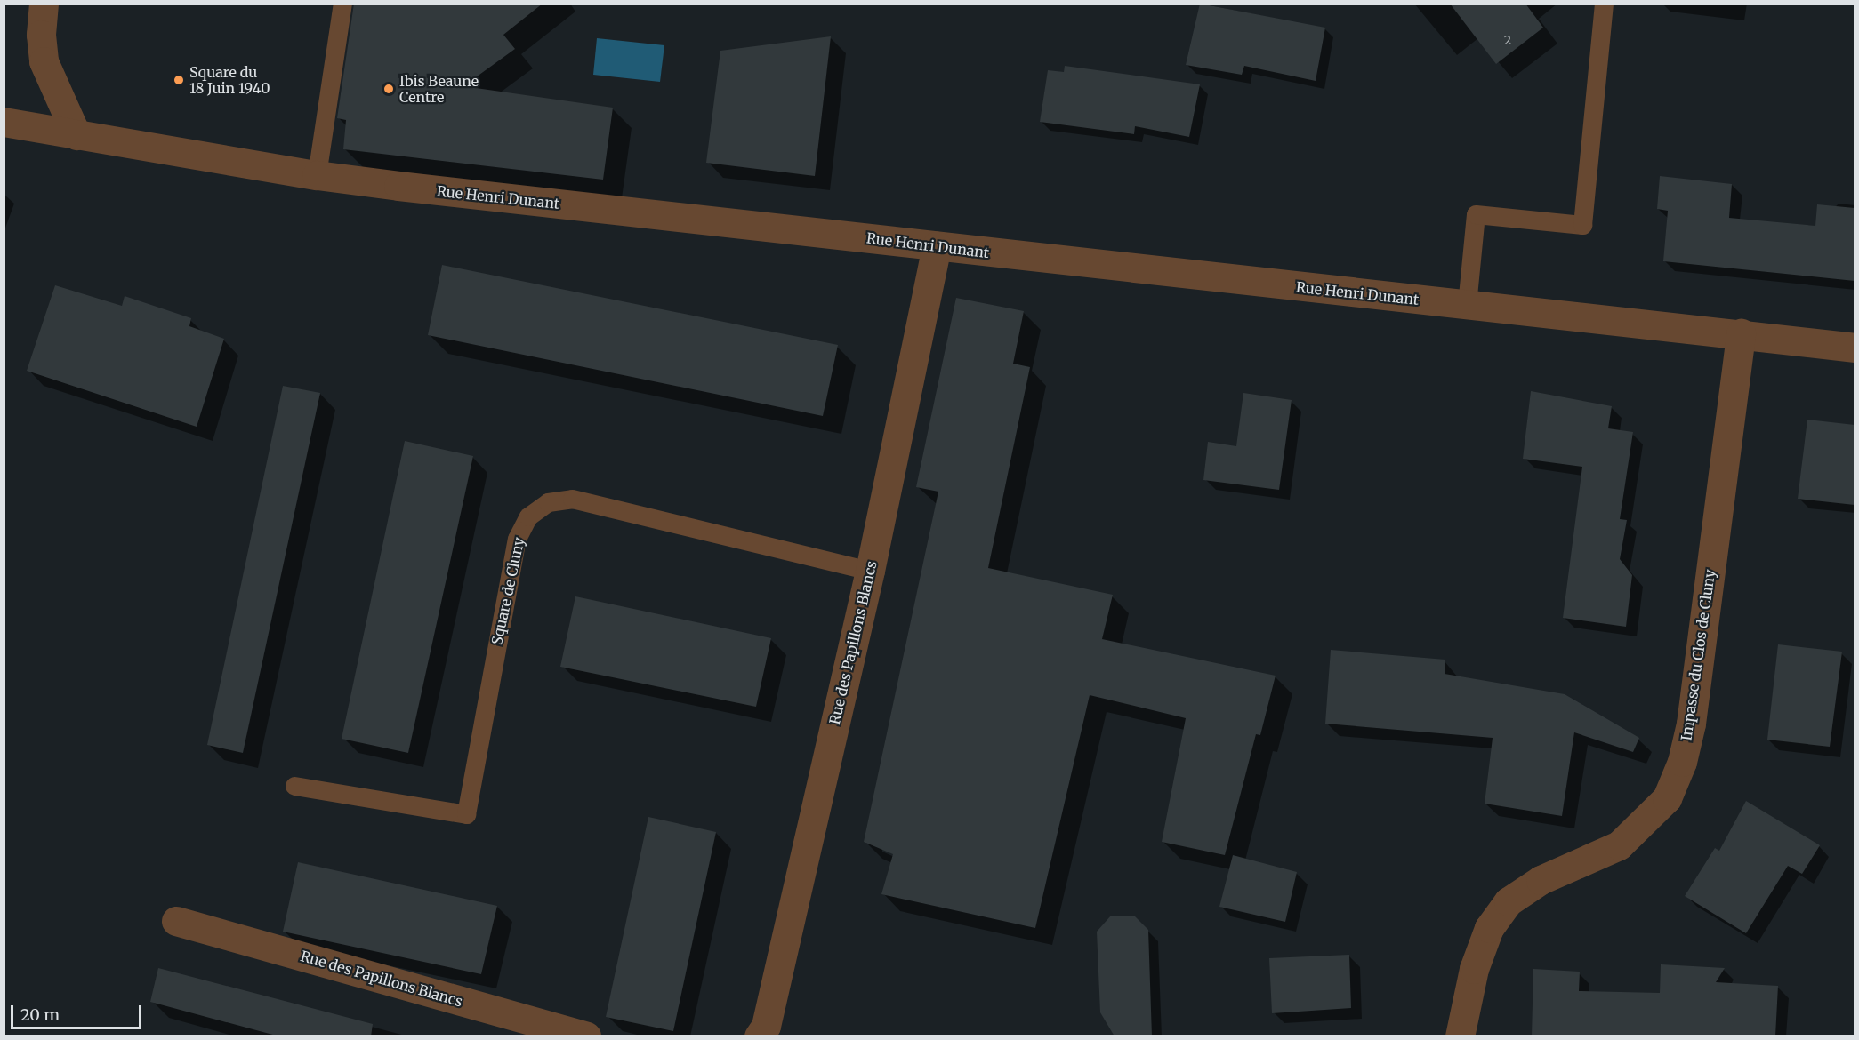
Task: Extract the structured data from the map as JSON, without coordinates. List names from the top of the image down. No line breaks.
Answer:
{"streets":{"street":["Rue Henri Dunant","Rue des Papillons Blancs","Impasse du Clos de Cluny"],"lane":["Square de Cluny"]},"crossings":[["Rue Henri Dunant","Rue des Papillons Blancs"],["Rue Henri Dunant","Impasse du Clos de Cluny"],["Square de Cluny","Rue des Papillons Blancs"]],"places":["Square du 18 Juin 1940","Ibis Beaune Centre"],"house_numbers":["2"],"scale_bar":"20 m"}
